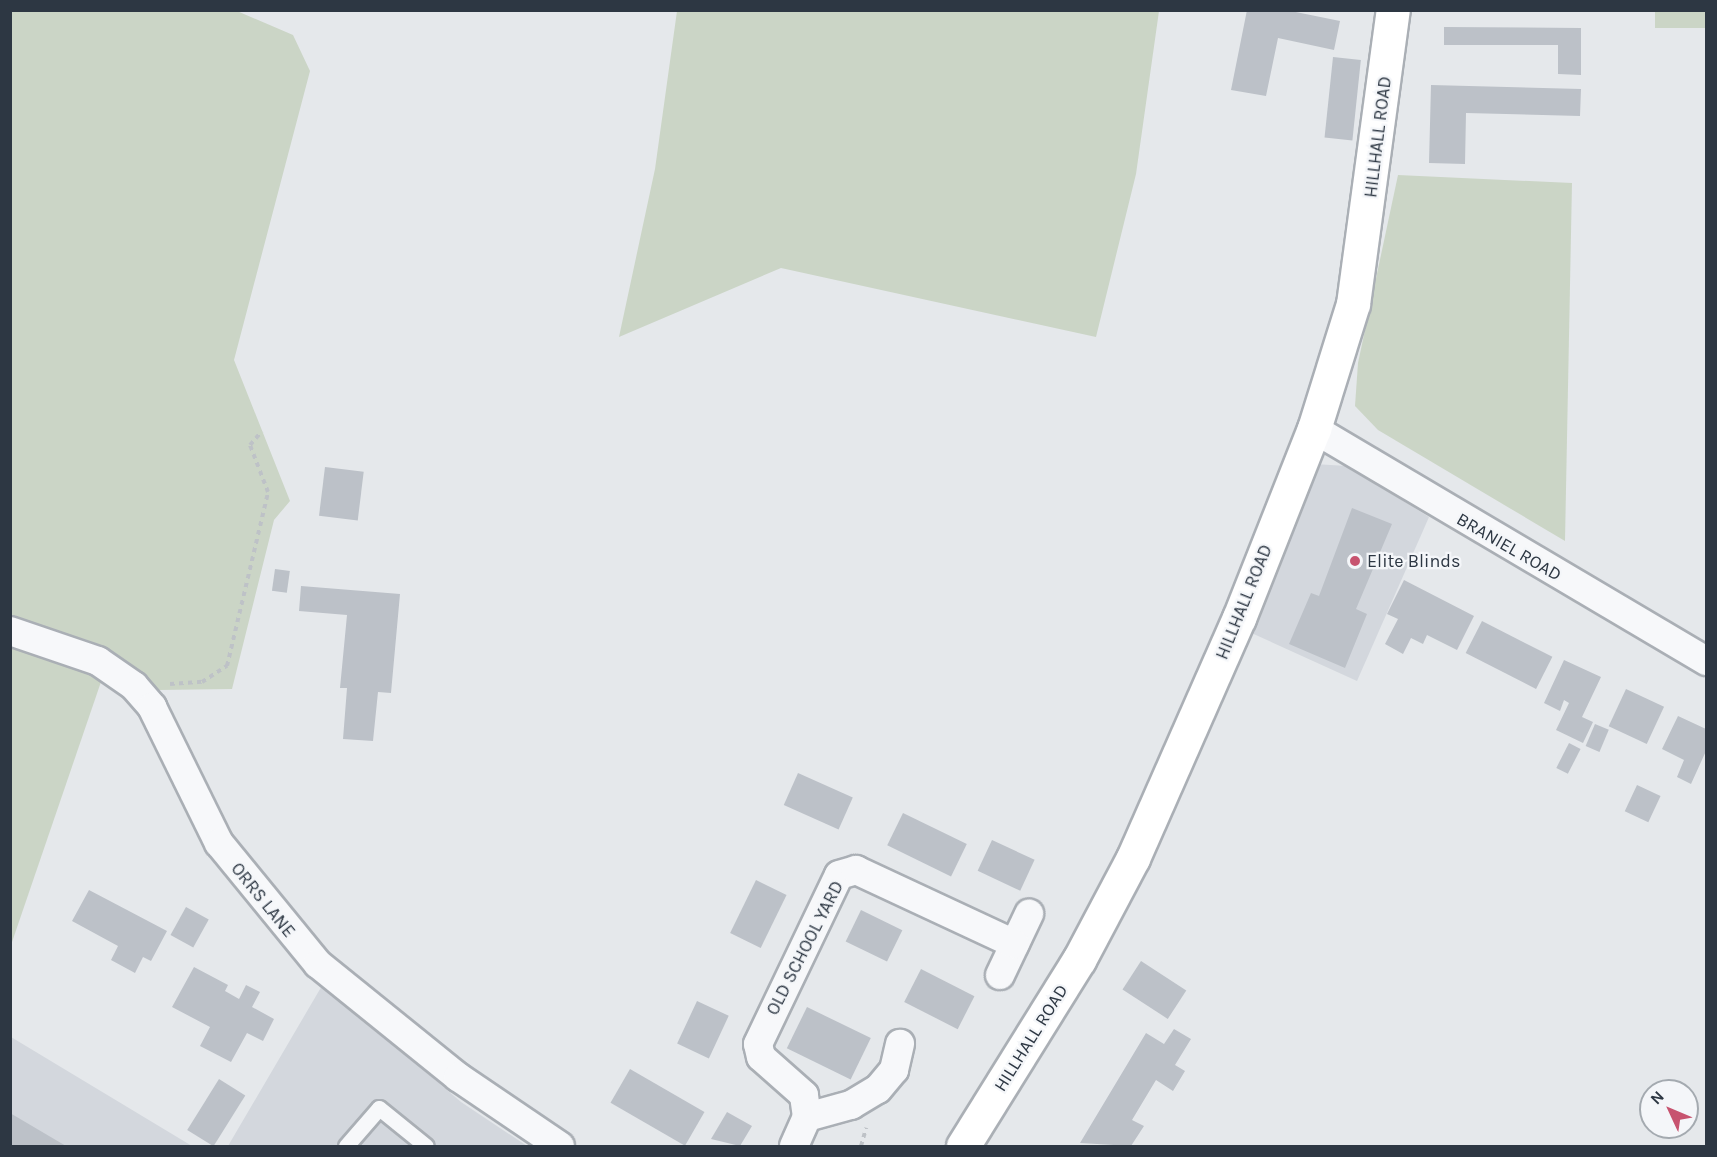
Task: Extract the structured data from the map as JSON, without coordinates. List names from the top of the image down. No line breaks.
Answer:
{"streets":{"main road":["HILLHALL ROAD"],"street":["BRANIEL ROAD","ORRS LANE","OLD SCHOOL YARD"]},"crossings":[["HILLHALL ROAD","BRANIEL ROAD"]],"places":["Elite Blinds"],"north":"top left"}
